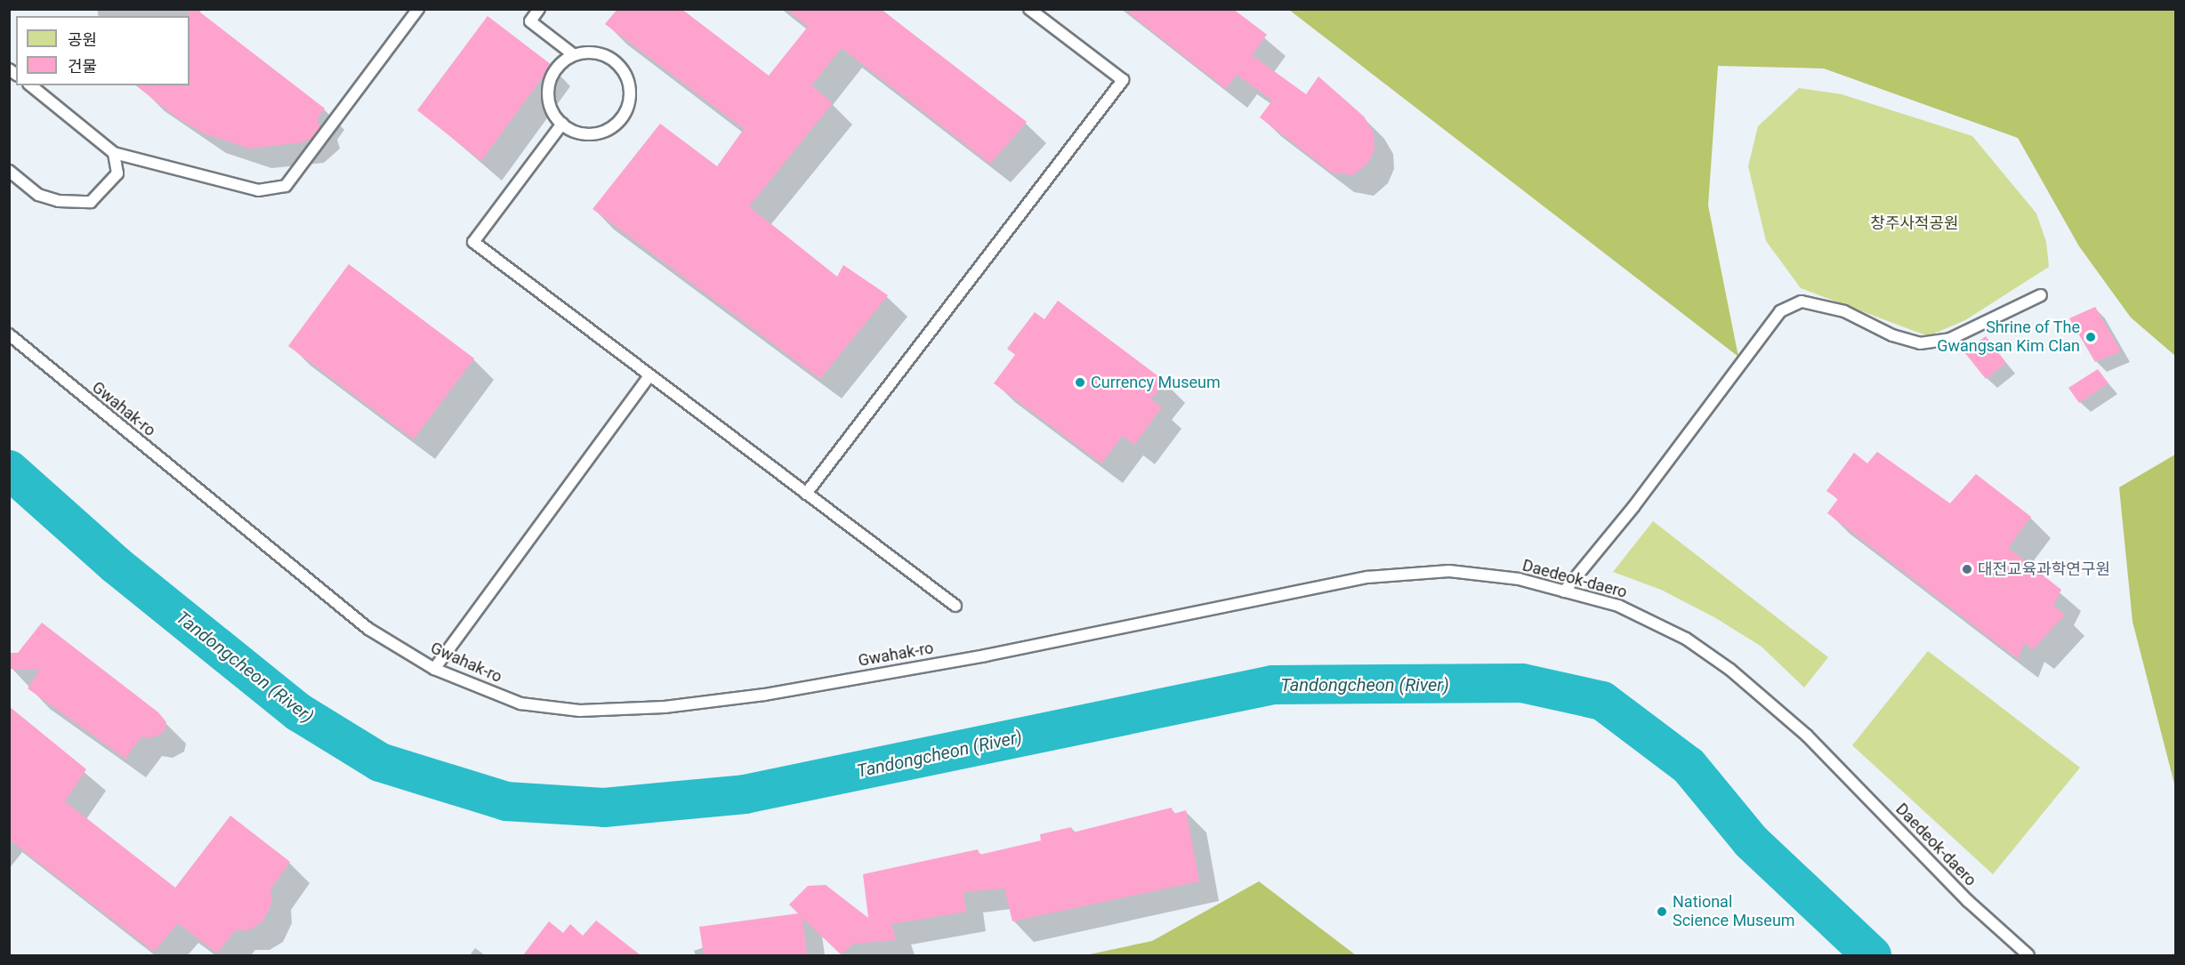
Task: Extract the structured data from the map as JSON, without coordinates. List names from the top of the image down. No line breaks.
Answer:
{"streets":{"lane":["Gwahak-ro","Daedeok-daero"]},"crossings":[["Gwahak-ro","Daedeok-daero"]],"water":["Tandongcheon (River)"],"parks":["창주사적공원"],"places":["Shrine of The Gwangsan Kim Clan","Currency Museum","대전교육과학연구원","National Science Museum"],"legend":["공원","건물"]}
